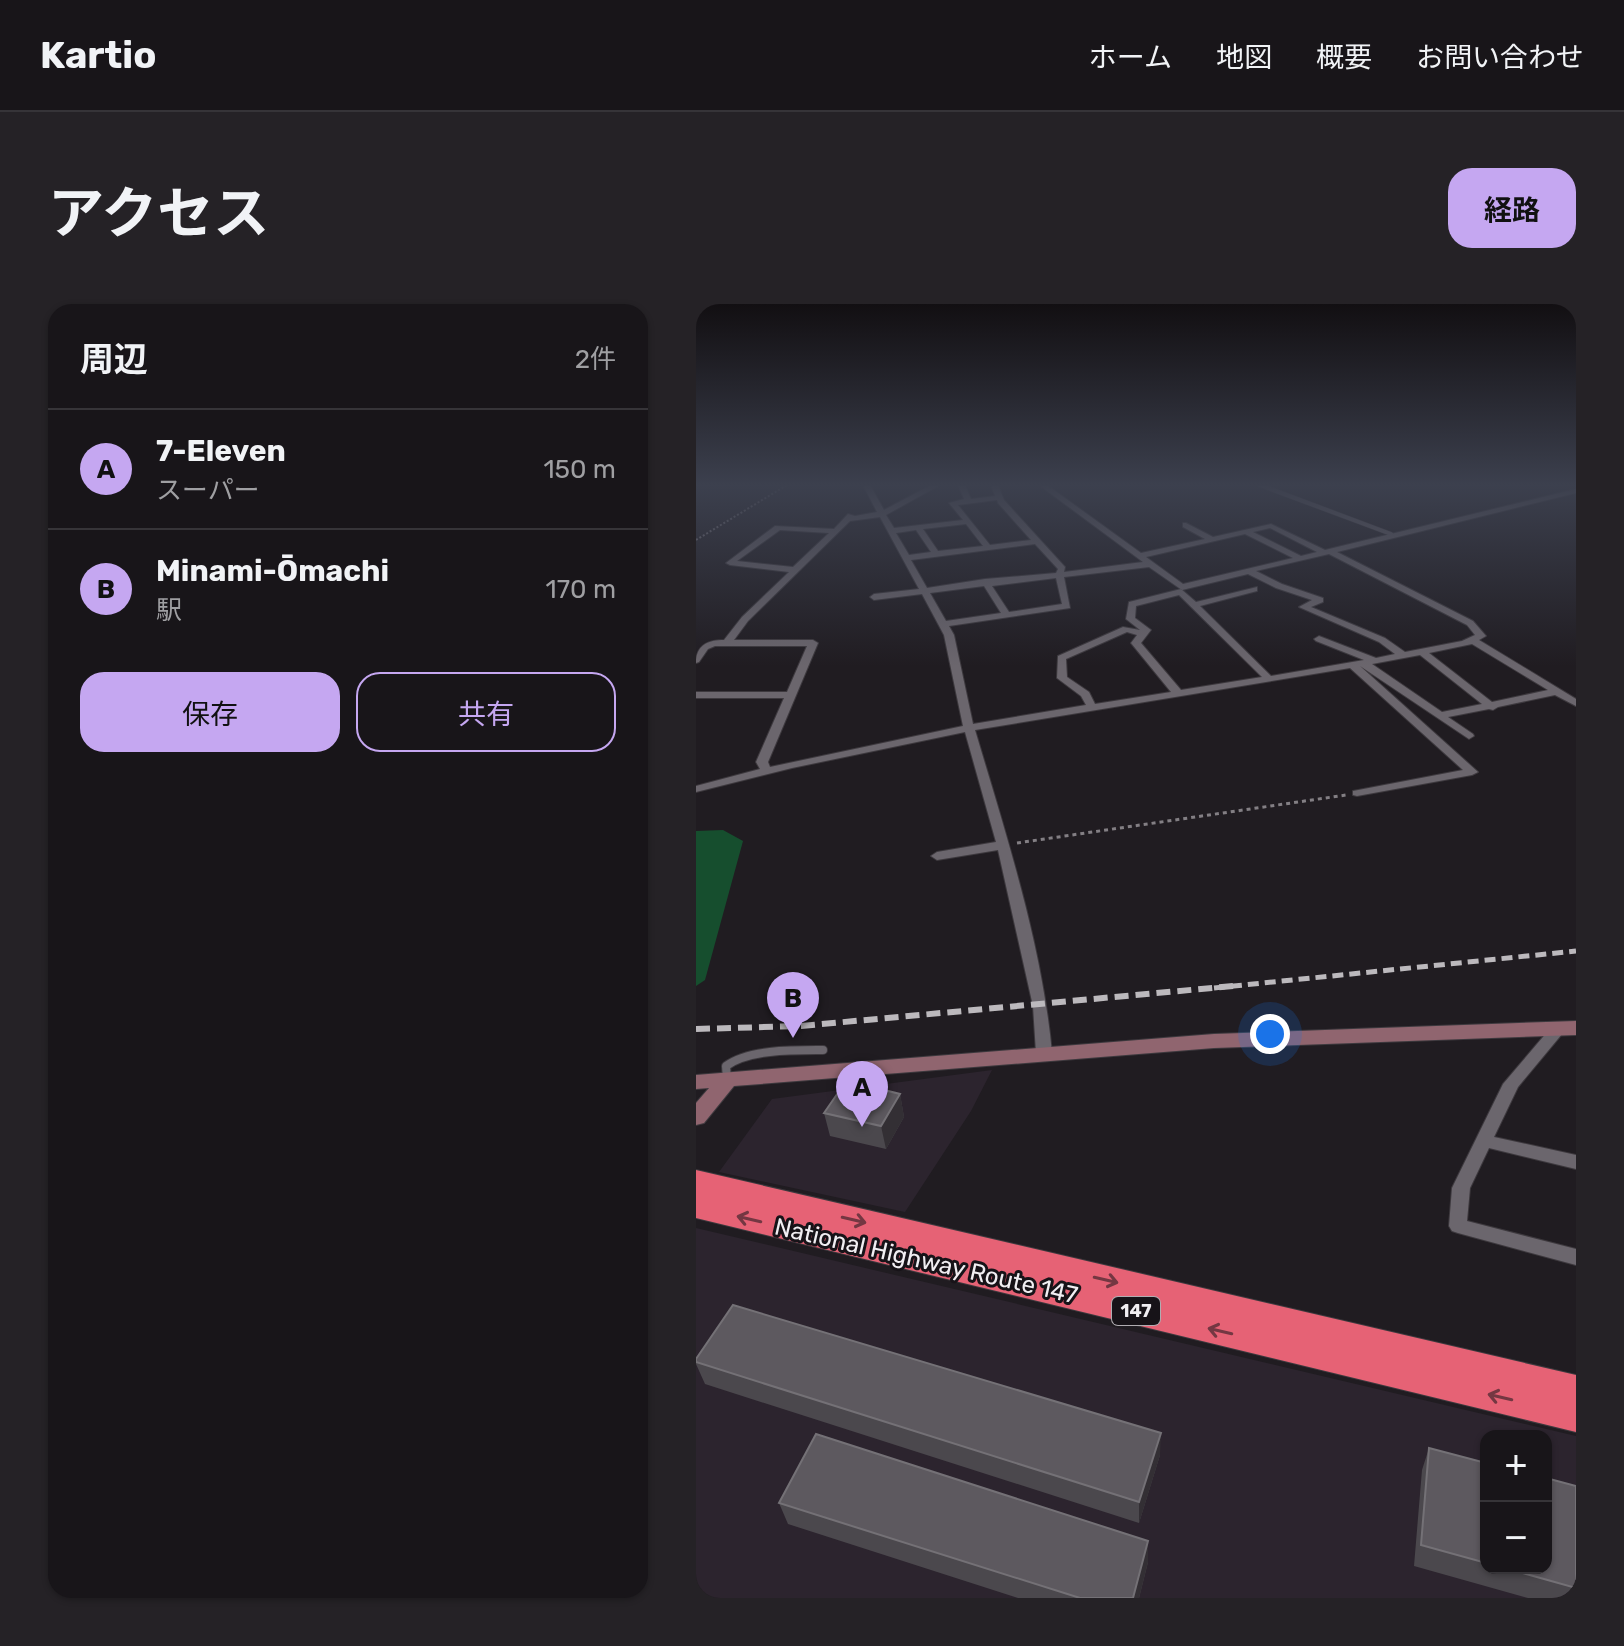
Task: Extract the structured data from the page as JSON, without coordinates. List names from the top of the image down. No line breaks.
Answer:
{"streets":{"highway":["National Highway Route 147","147"]},"page":{"header":"Kartio","nav":["ホーム","地図","概要","お問い合わせ"],"title":"アクセス","buttons":["経路",["保存","共有"]],"heading":["周辺","2件"],"list":[{"mark":"A","name":"7-Eleven","note":"スーパー","value":"150 m"},{"mark":"B","name":"Minami-Ōmachi","note":"駅","value":"170 m"}],"pins":["B","A"],"map_buttons":["+","−"]}}
